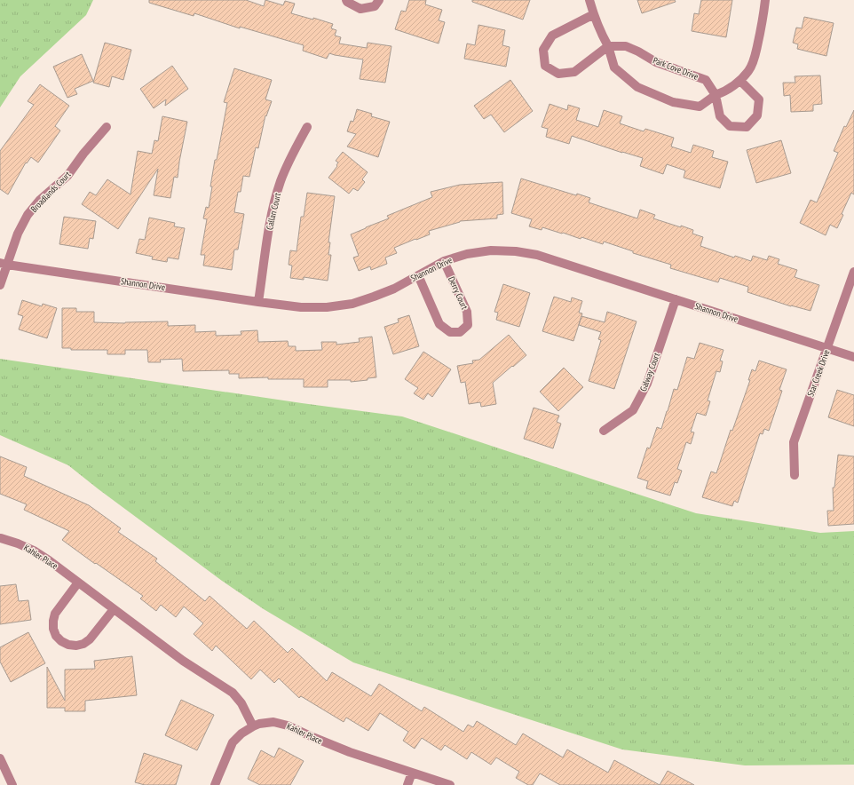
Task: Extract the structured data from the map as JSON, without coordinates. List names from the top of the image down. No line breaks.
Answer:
{"streets":{"street":["Park Cove Drive","Broadlands Court","Callan Court","Shannon Drive","Derry Court","Galway Court","Star Creek Drive","Kahler Place"]},"crossings":[["Broadlands Court","Shannon Drive"],["Callan Court","Shannon Drive"],["Shannon Drive","Derry Court"],["Shannon Drive","Galway Court"],["Shannon Drive","Star Creek Drive"]]}
